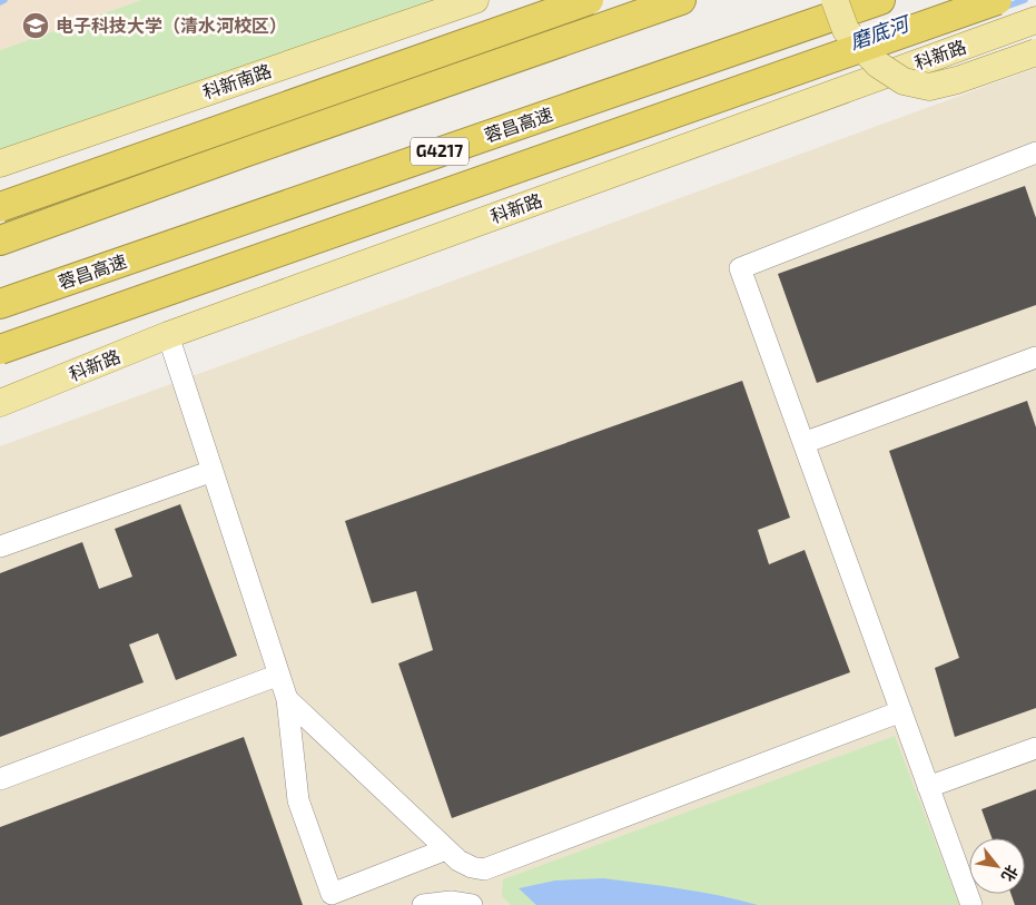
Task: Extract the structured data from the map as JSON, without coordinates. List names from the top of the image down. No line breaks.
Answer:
{"streets":{"highway":["蓉昌高速","G4217"],"main road":["科新路","科新南路"]},"water":["磨底河"],"places":{"school or university":["电子科技大学（清水河校区）"]},"north":"bottom right"}
